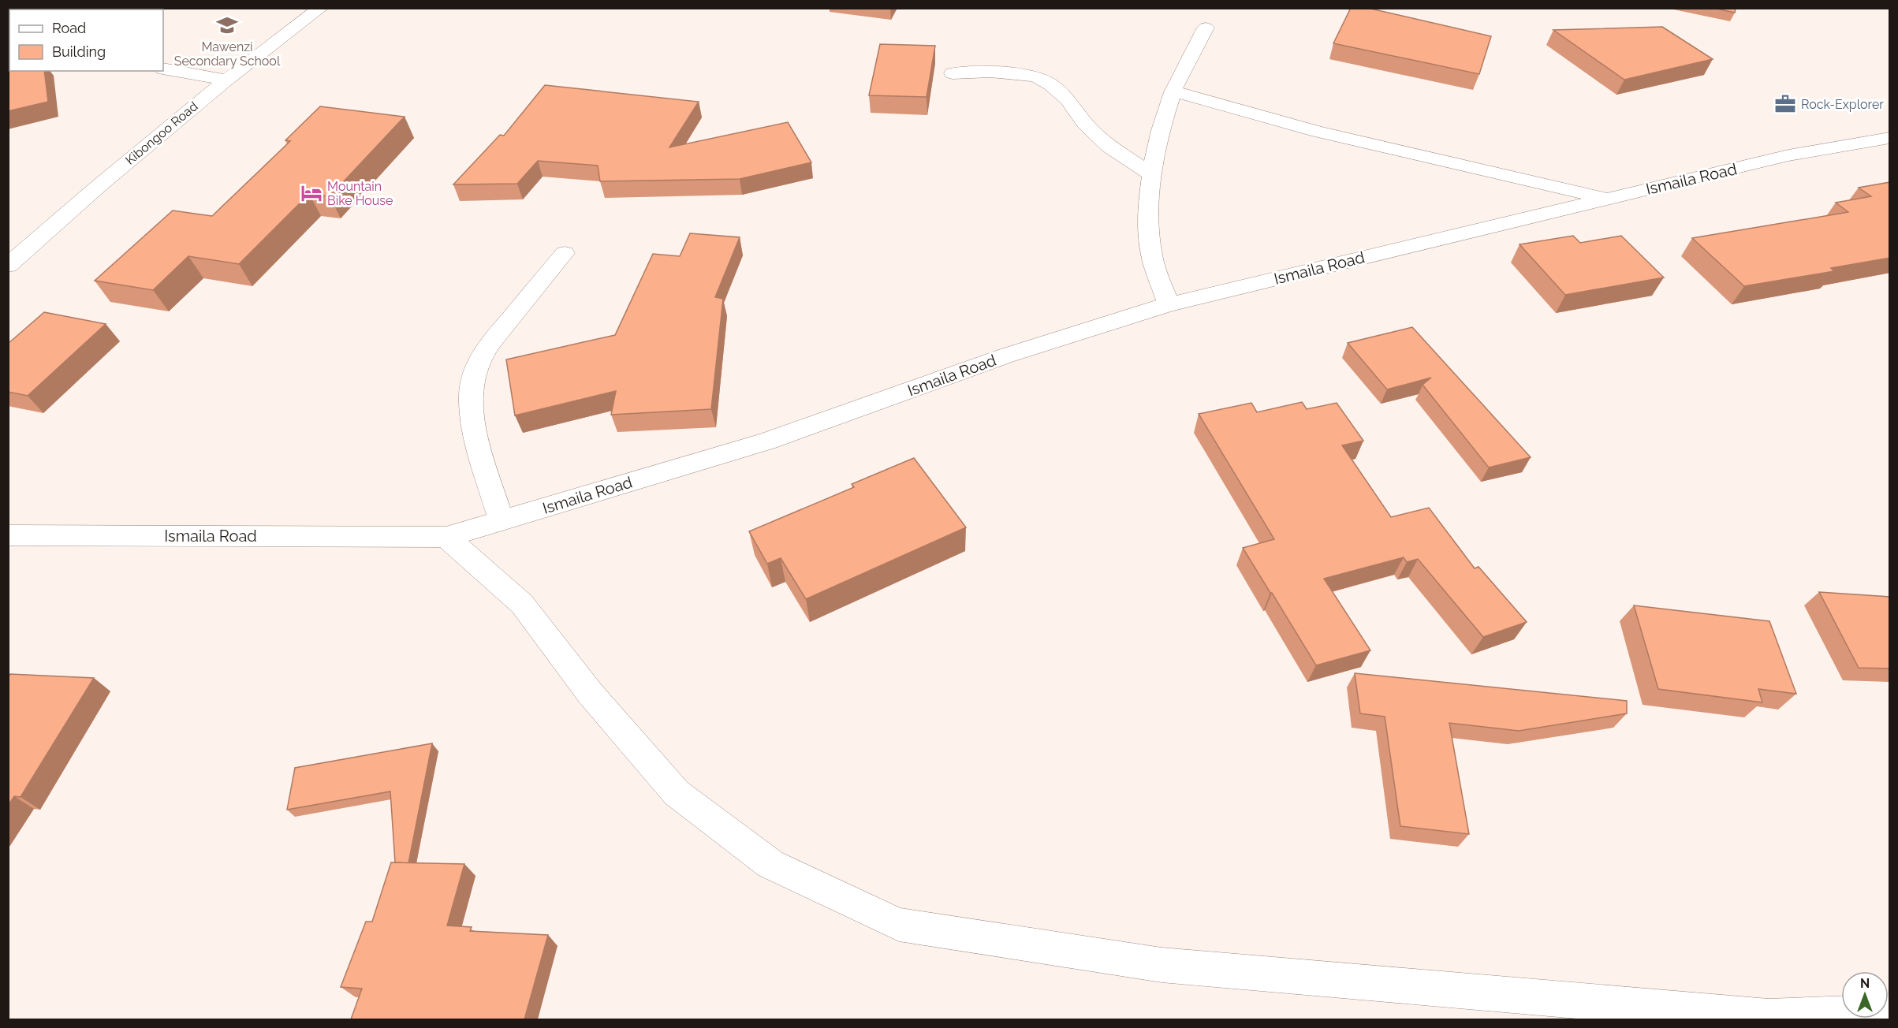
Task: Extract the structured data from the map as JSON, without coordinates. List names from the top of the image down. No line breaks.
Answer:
{"streets":{"street":["Kibongoo Road","Ismaila Road"]},"places":{"school or university":["Mawenzi Secondary School"],"office":["Rock-Explorer"],"hotel":["Mountain Bike House"]},"legend":["Road","Building"],"north":"top"}
